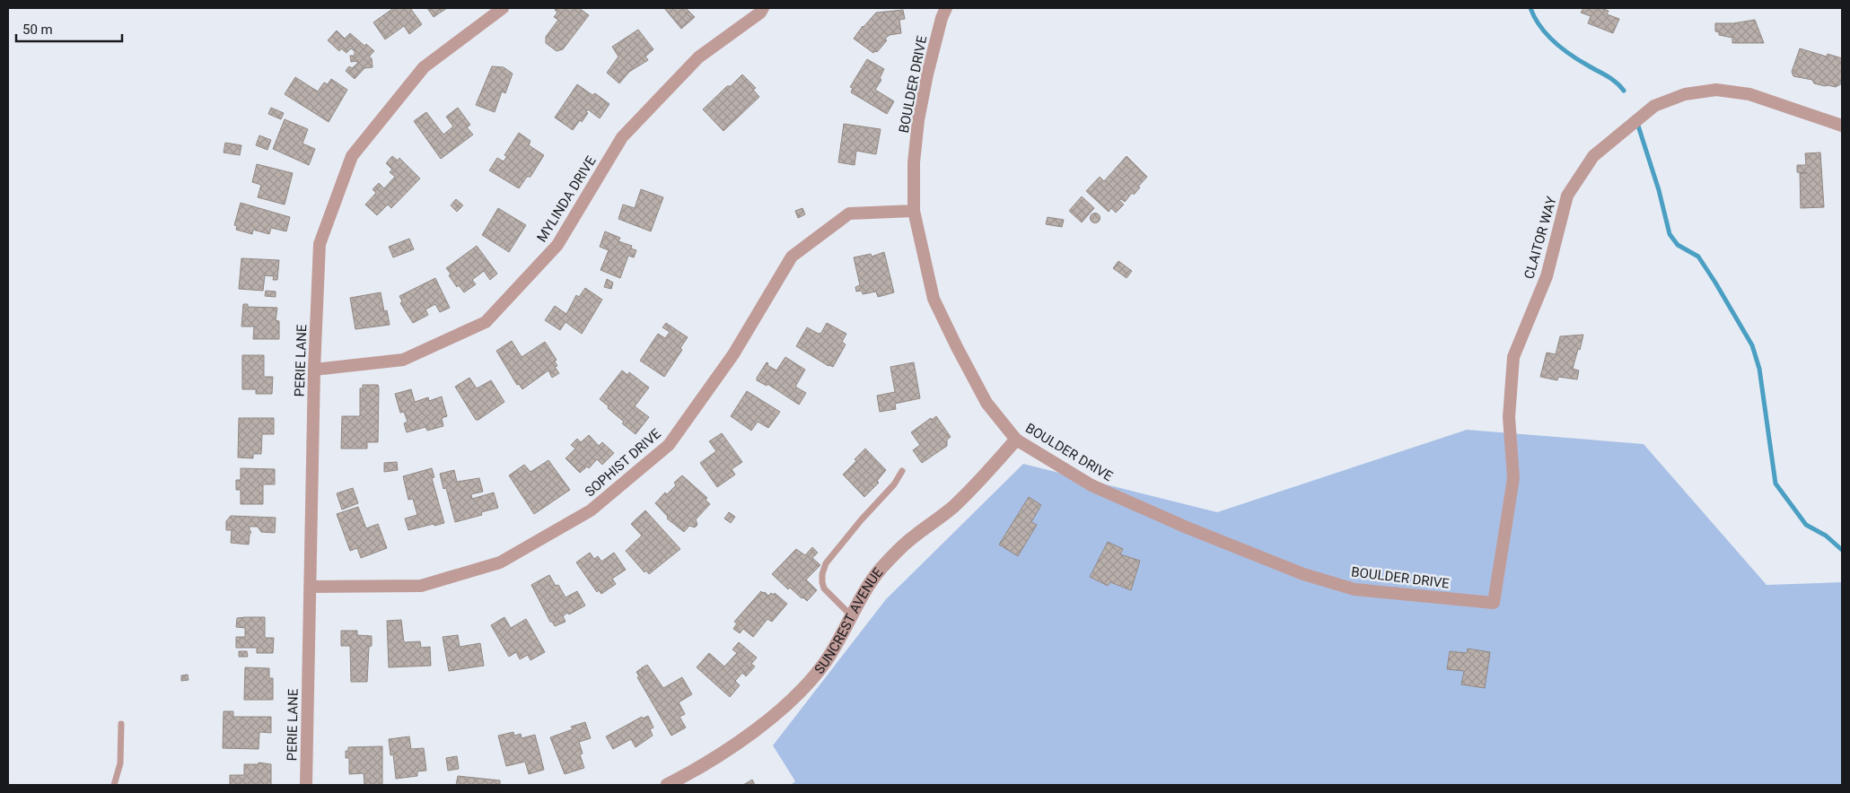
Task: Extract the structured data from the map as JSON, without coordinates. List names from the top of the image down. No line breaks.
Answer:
{"streets":{"street":["BOULDER DRIVE","MYLINDA DRIVE","CLAITOR WAY","PERIE LANE","SOPHIST DRIVE","SUNCREST AVENUE"]},"crossings":[["BOULDER DRIVE","CLAITOR WAY"],["BOULDER DRIVE","SOPHIST DRIVE"],["BOULDER DRIVE","SUNCREST AVENUE"],["MYLINDA DRIVE","PERIE LANE"],["PERIE LANE","SOPHIST DRIVE"]],"scale_bar":"50 m"}
